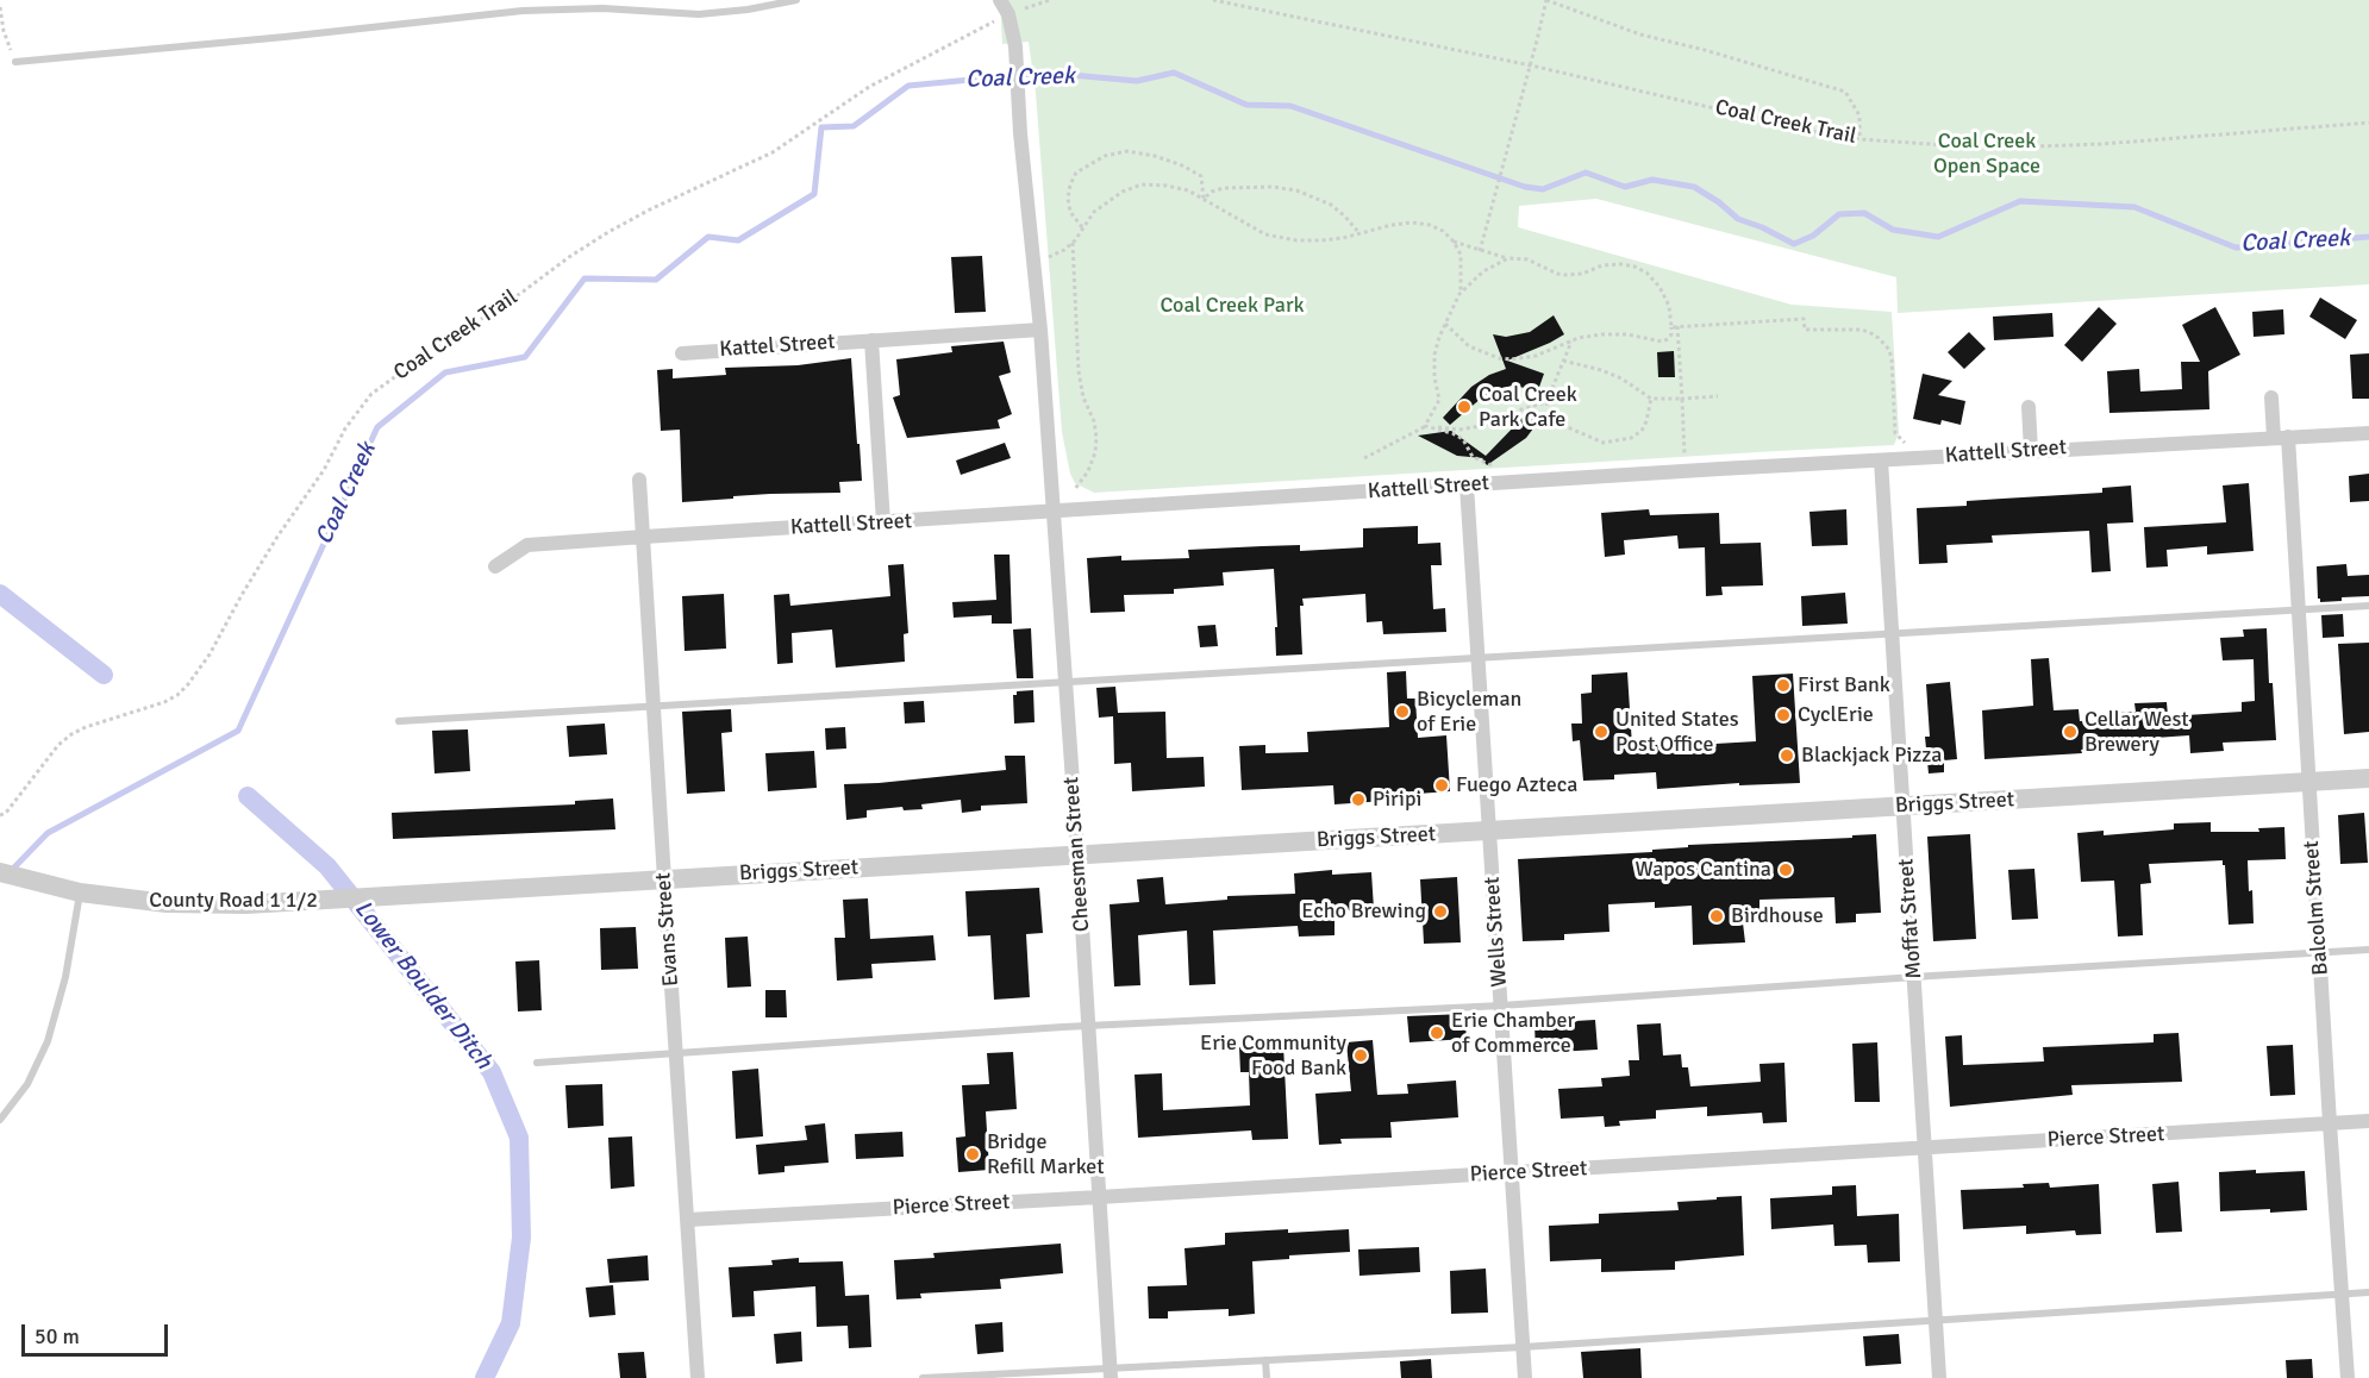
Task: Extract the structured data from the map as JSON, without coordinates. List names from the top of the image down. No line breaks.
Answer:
{"streets":{"street":["Kattel Street","Kattell Street","Briggs Street","Cheesman Street","County Road 1 1/2","Balcolm Street","Moffat Street","Evans Street","Wells Street","Pierce Street"],"path":["Coal Creek Trail"]},"crossings":[["Coal Creek Trail","Cheesman Street"],["Kattel Street","Cheesman Street"],["Kattell Street","Cheesman Street"],["Kattell Street","Balcolm Street"],["Kattell Street","Moffat Street"],["Kattell Street","Evans Street"],["Kattell Street","Wells Street"],["Briggs Street","Cheesman Street"],["Briggs Street","County Road 1 1/2"],["Briggs Street","Balcolm Street"],["Briggs Street","Moffat Street"],["Briggs Street","Evans Street"],["Briggs Street","Wells Street"],["Cheesman Street","Pierce Street"],["Balcolm Street","Pierce Street"],["Moffat Street","Pierce Street"],["Evans Street","Pierce Street"],["Wells Street","Pierce Street"]],"water":["Coal Creek","Lower Boulder Ditch"],"parks":["Coal Creek Open Space","Coal Creek Park"],"places":["Coal Creek Park Cafe","First Bank","Bicycleman of Erie","CyclErie","United States Post Office","Cellar West Brewery","Blackjack Pizza","Fuego Azteca","Piripi","Wapos Cantina","Echo Brewing","Birdhouse","Erie Chamber of Commerce","Erie Community Food Bank","Bridge Refill Market"],"scale_bar":"50 m"}
